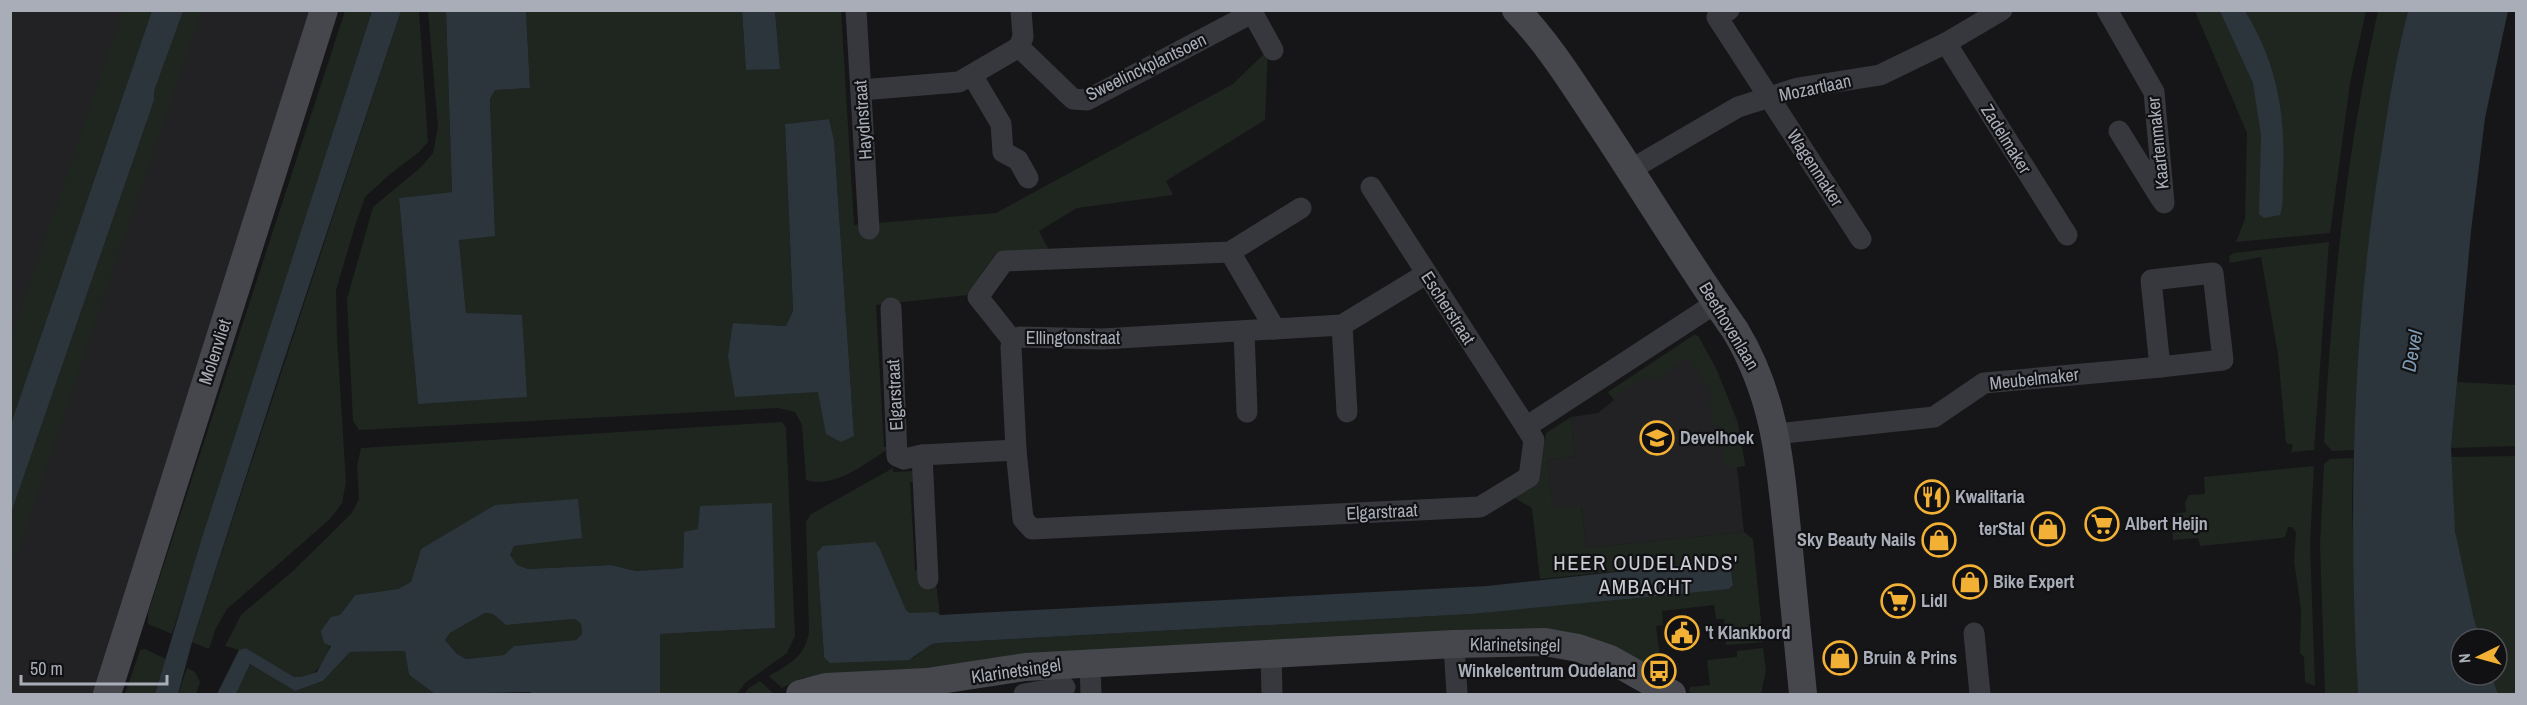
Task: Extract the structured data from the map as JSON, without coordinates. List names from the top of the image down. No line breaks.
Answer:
{"streets":{"street":["Sweelinckplantsoen","Mozartlaan","Haydnstraat","Zadelmaker","Kaartenmaker","Wagenmaker","Escherstraat","Beethovenlaan","Ellingtonstraat","Molenvliet","Meubelmaker","Elgarstraat","Klarinetsingel"]},"crossings":[["Mozartlaan","Zadelmaker"],["Mozartlaan","Wagenmaker"],["Mozartlaan","Beethovenlaan"],["Escherstraat","Ellingtonstraat"],["Escherstraat","Elgarstraat"],["Beethovenlaan","Meubelmaker"],["Ellingtonstraat","Elgarstraat"]],"districts":["HEER OUDELANDS' AMBACHT"],"water":["Devel"],"places":{"school or university":["Develhoek"],"restaurant":["Kwalitaria"],"supermarket":["Albert Heijn","Lidl"],"shop":["terStal","Sky Beauty Nails","Bike Expert","Bruin & Prins"],"public building":["'t Klankbord"],"bus stop":["Winkelcentrum Oudeland"]},"scale_bar":"50 m","north":"left"}
